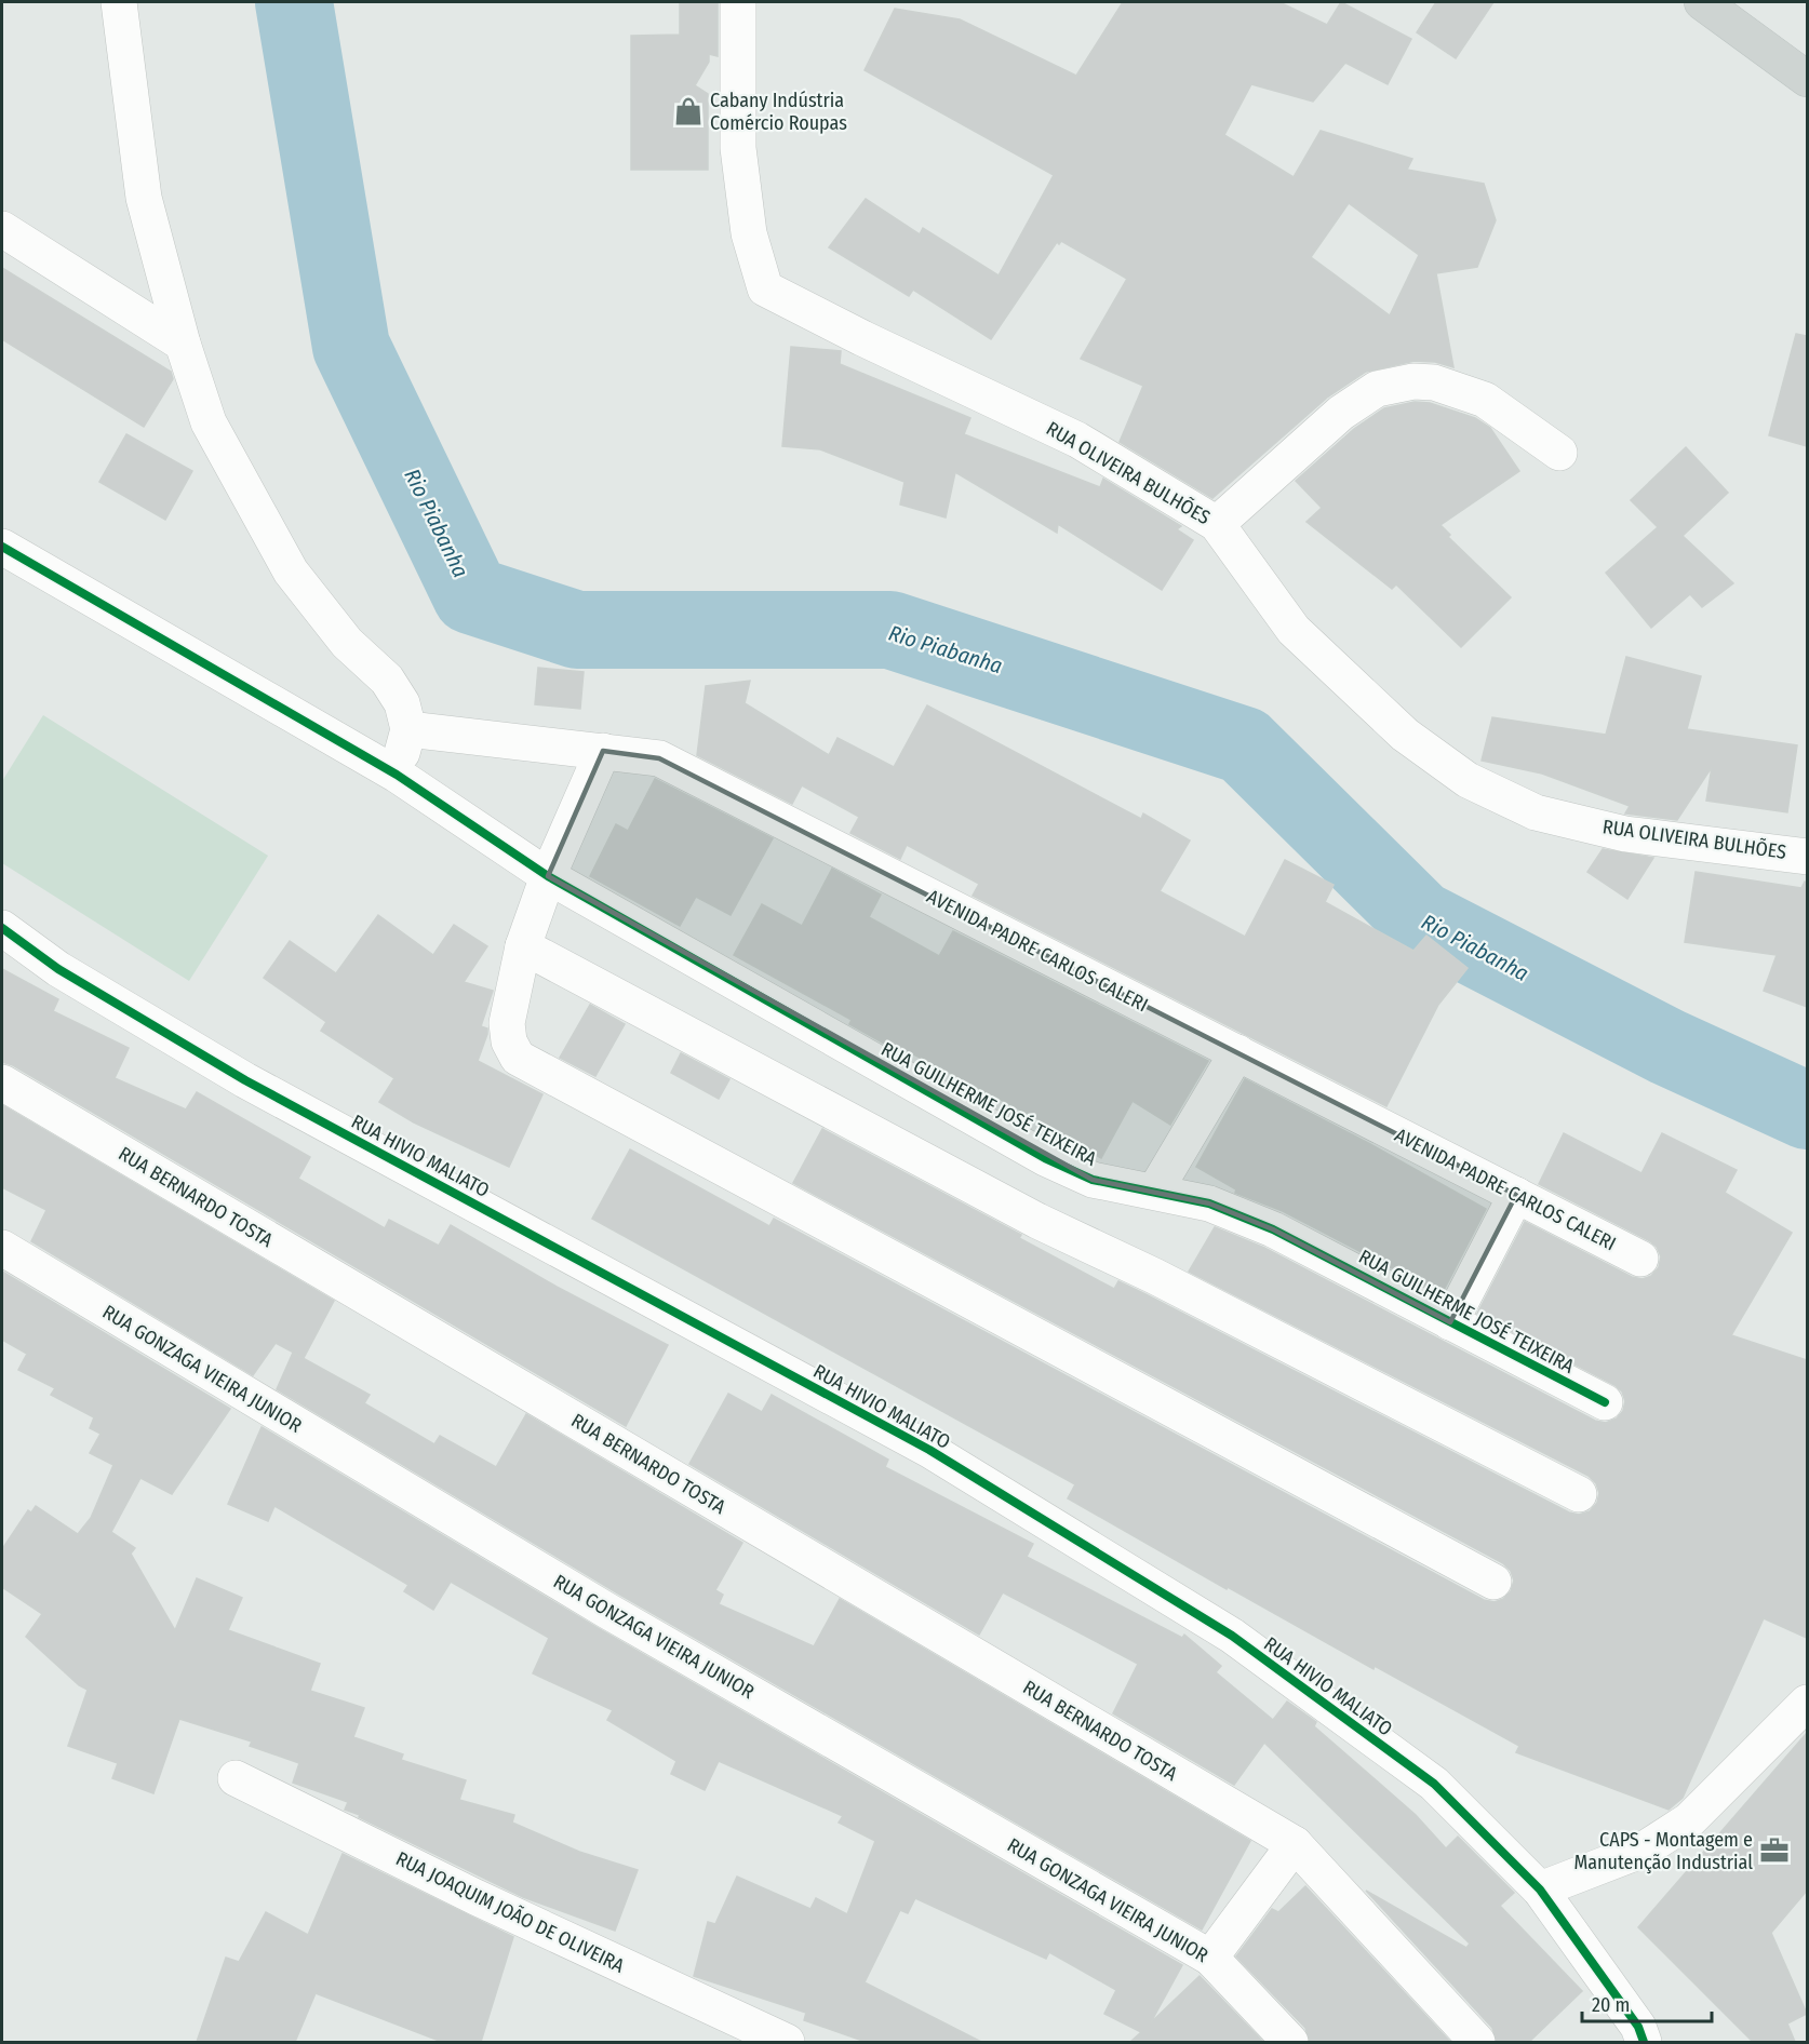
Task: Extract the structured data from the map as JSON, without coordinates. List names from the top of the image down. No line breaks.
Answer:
{"streets":{"street":["RUA OLIVEIRA BULHÕES","AVENIDA PADRE CARLOS CALERI","RUA GUILHERME JOSÉ TEIXEIRA","RUA HIVIO MALIATO","RUA BERNARDO TOSTA","RUA GONZAGA VIEIRA JUNIOR","RUA JOAQUIM JOÃO DE OLIVEIRA"]},"water":["Rio Piabanha"],"places":{"shop":["Cabany Indústria Comércio Roupas"],"office":["CAPS - Montagem e Manutenção Industrial"]},"scale_bar":"20 m"}
